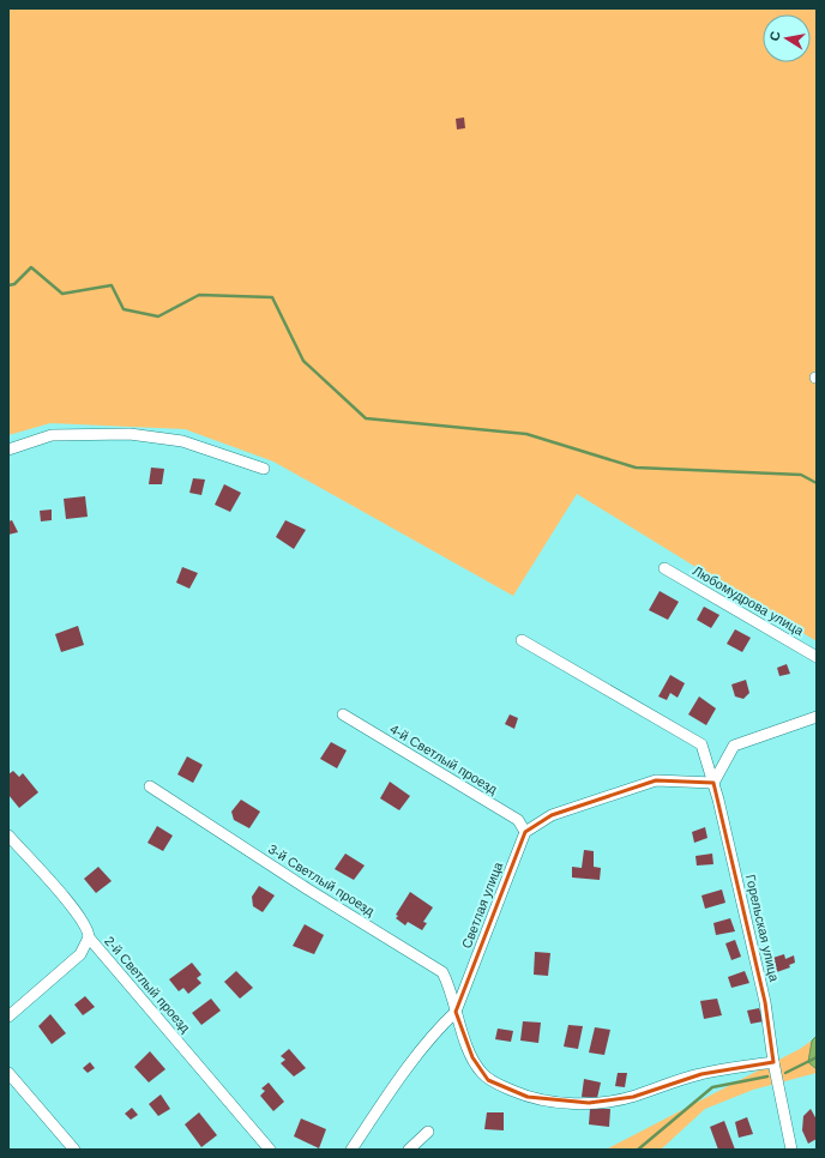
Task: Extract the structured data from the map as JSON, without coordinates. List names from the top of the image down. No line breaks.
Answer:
{"streets":{"street":["Любомудрова улица","4-й Светлый проезд","3-й Светлый проезд","Светлая улица","Горельская улица","2-й Светлый проезд"]},"crossings":[["4-й Светлый проезд","Светлая улица"],["3-й Светлый проезд","Светлая улица"],["3-й Светлый проезд","Горельская улица"]],"north":"left"}
